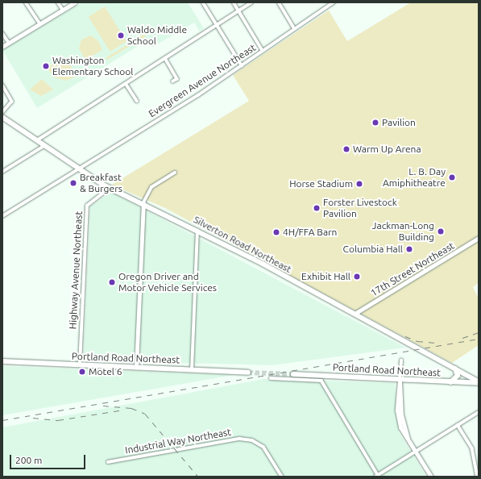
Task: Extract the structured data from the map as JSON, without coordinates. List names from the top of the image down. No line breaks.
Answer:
{"streets":{"main road":["Silverton Road Northeast","17th Street Northeast","Portland Road Northeast"],"street":["Evergreen Avenue Northeast","Highway Avenue Northeast","Industrial Way Northeast"]},"crossings":[["Evergreen Avenue Northeast","Silverton Road Northeast"],["Silverton Road Northeast","17th Street Northeast"],["Silverton Road Northeast","Highway Avenue Northeast"],["Silverton Road Northeast","Portland Road Northeast"],["Highway Avenue Northeast","Portland Road Northeast"]],"places":["Waldo Middle School","Washington Elementary School","Pavilion","Warm Up Arena","L. B. Day Amiphitheatre","Breakfast & Burgers","Horse Stadium","Forster Livestock Pavilion","Jackman-Long Building","4H/FFA Barn","Columbia Hall","Exhibit Hall","Oregon Driver and Motor Vehicle Services","Motel 6"],"scale_bar":"200 m"}
